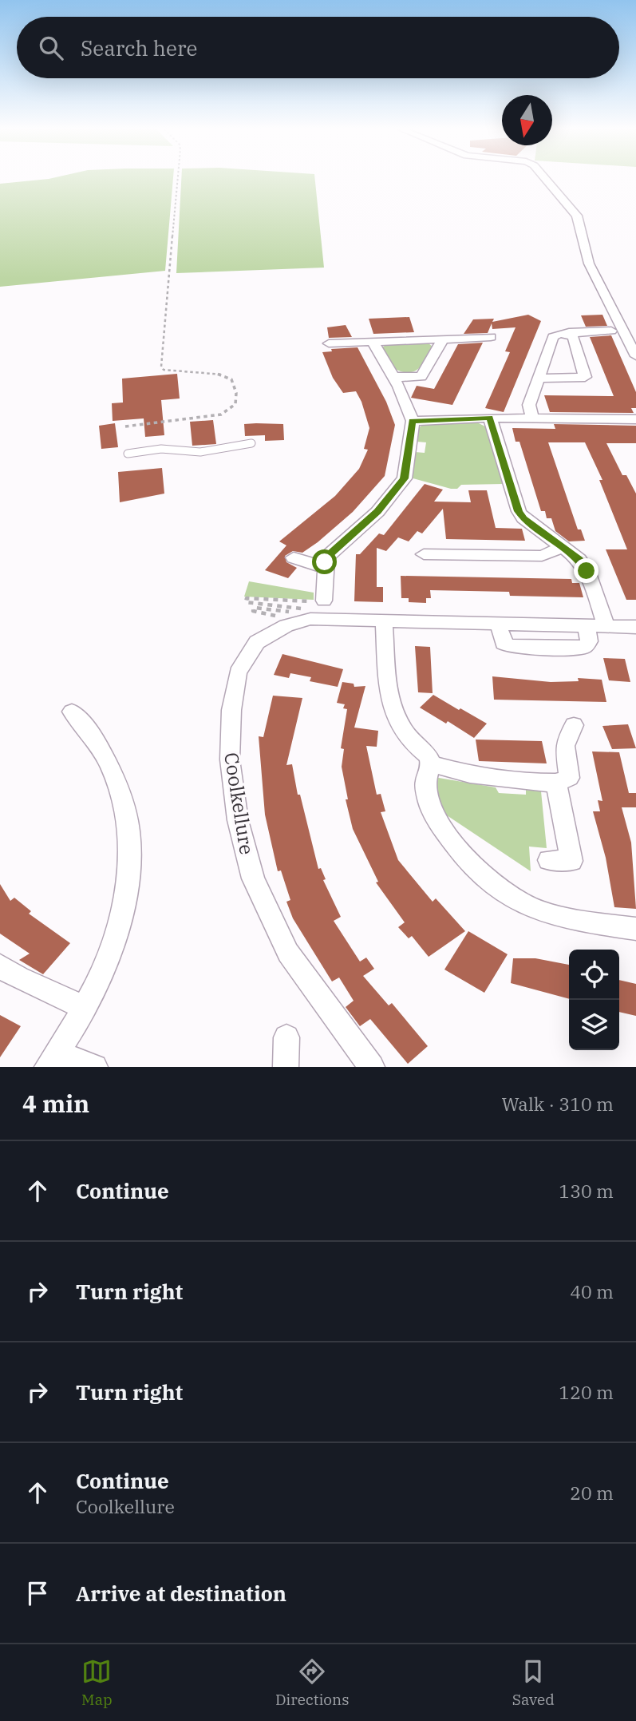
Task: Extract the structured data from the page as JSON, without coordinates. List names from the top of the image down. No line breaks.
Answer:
{"streets":{"street":["Coolkellure"]},"north":"bottom","page":{"search":"Search here","heading":["4 min","Walk · 310 m"],"list":[["Continue","130 m"],["Turn right","40 m"],["Turn right","120 m"],["Continue","Coolkellure","20 m"],"Arrive at destination"],"nav":["Map","Directions","Saved"]}}
